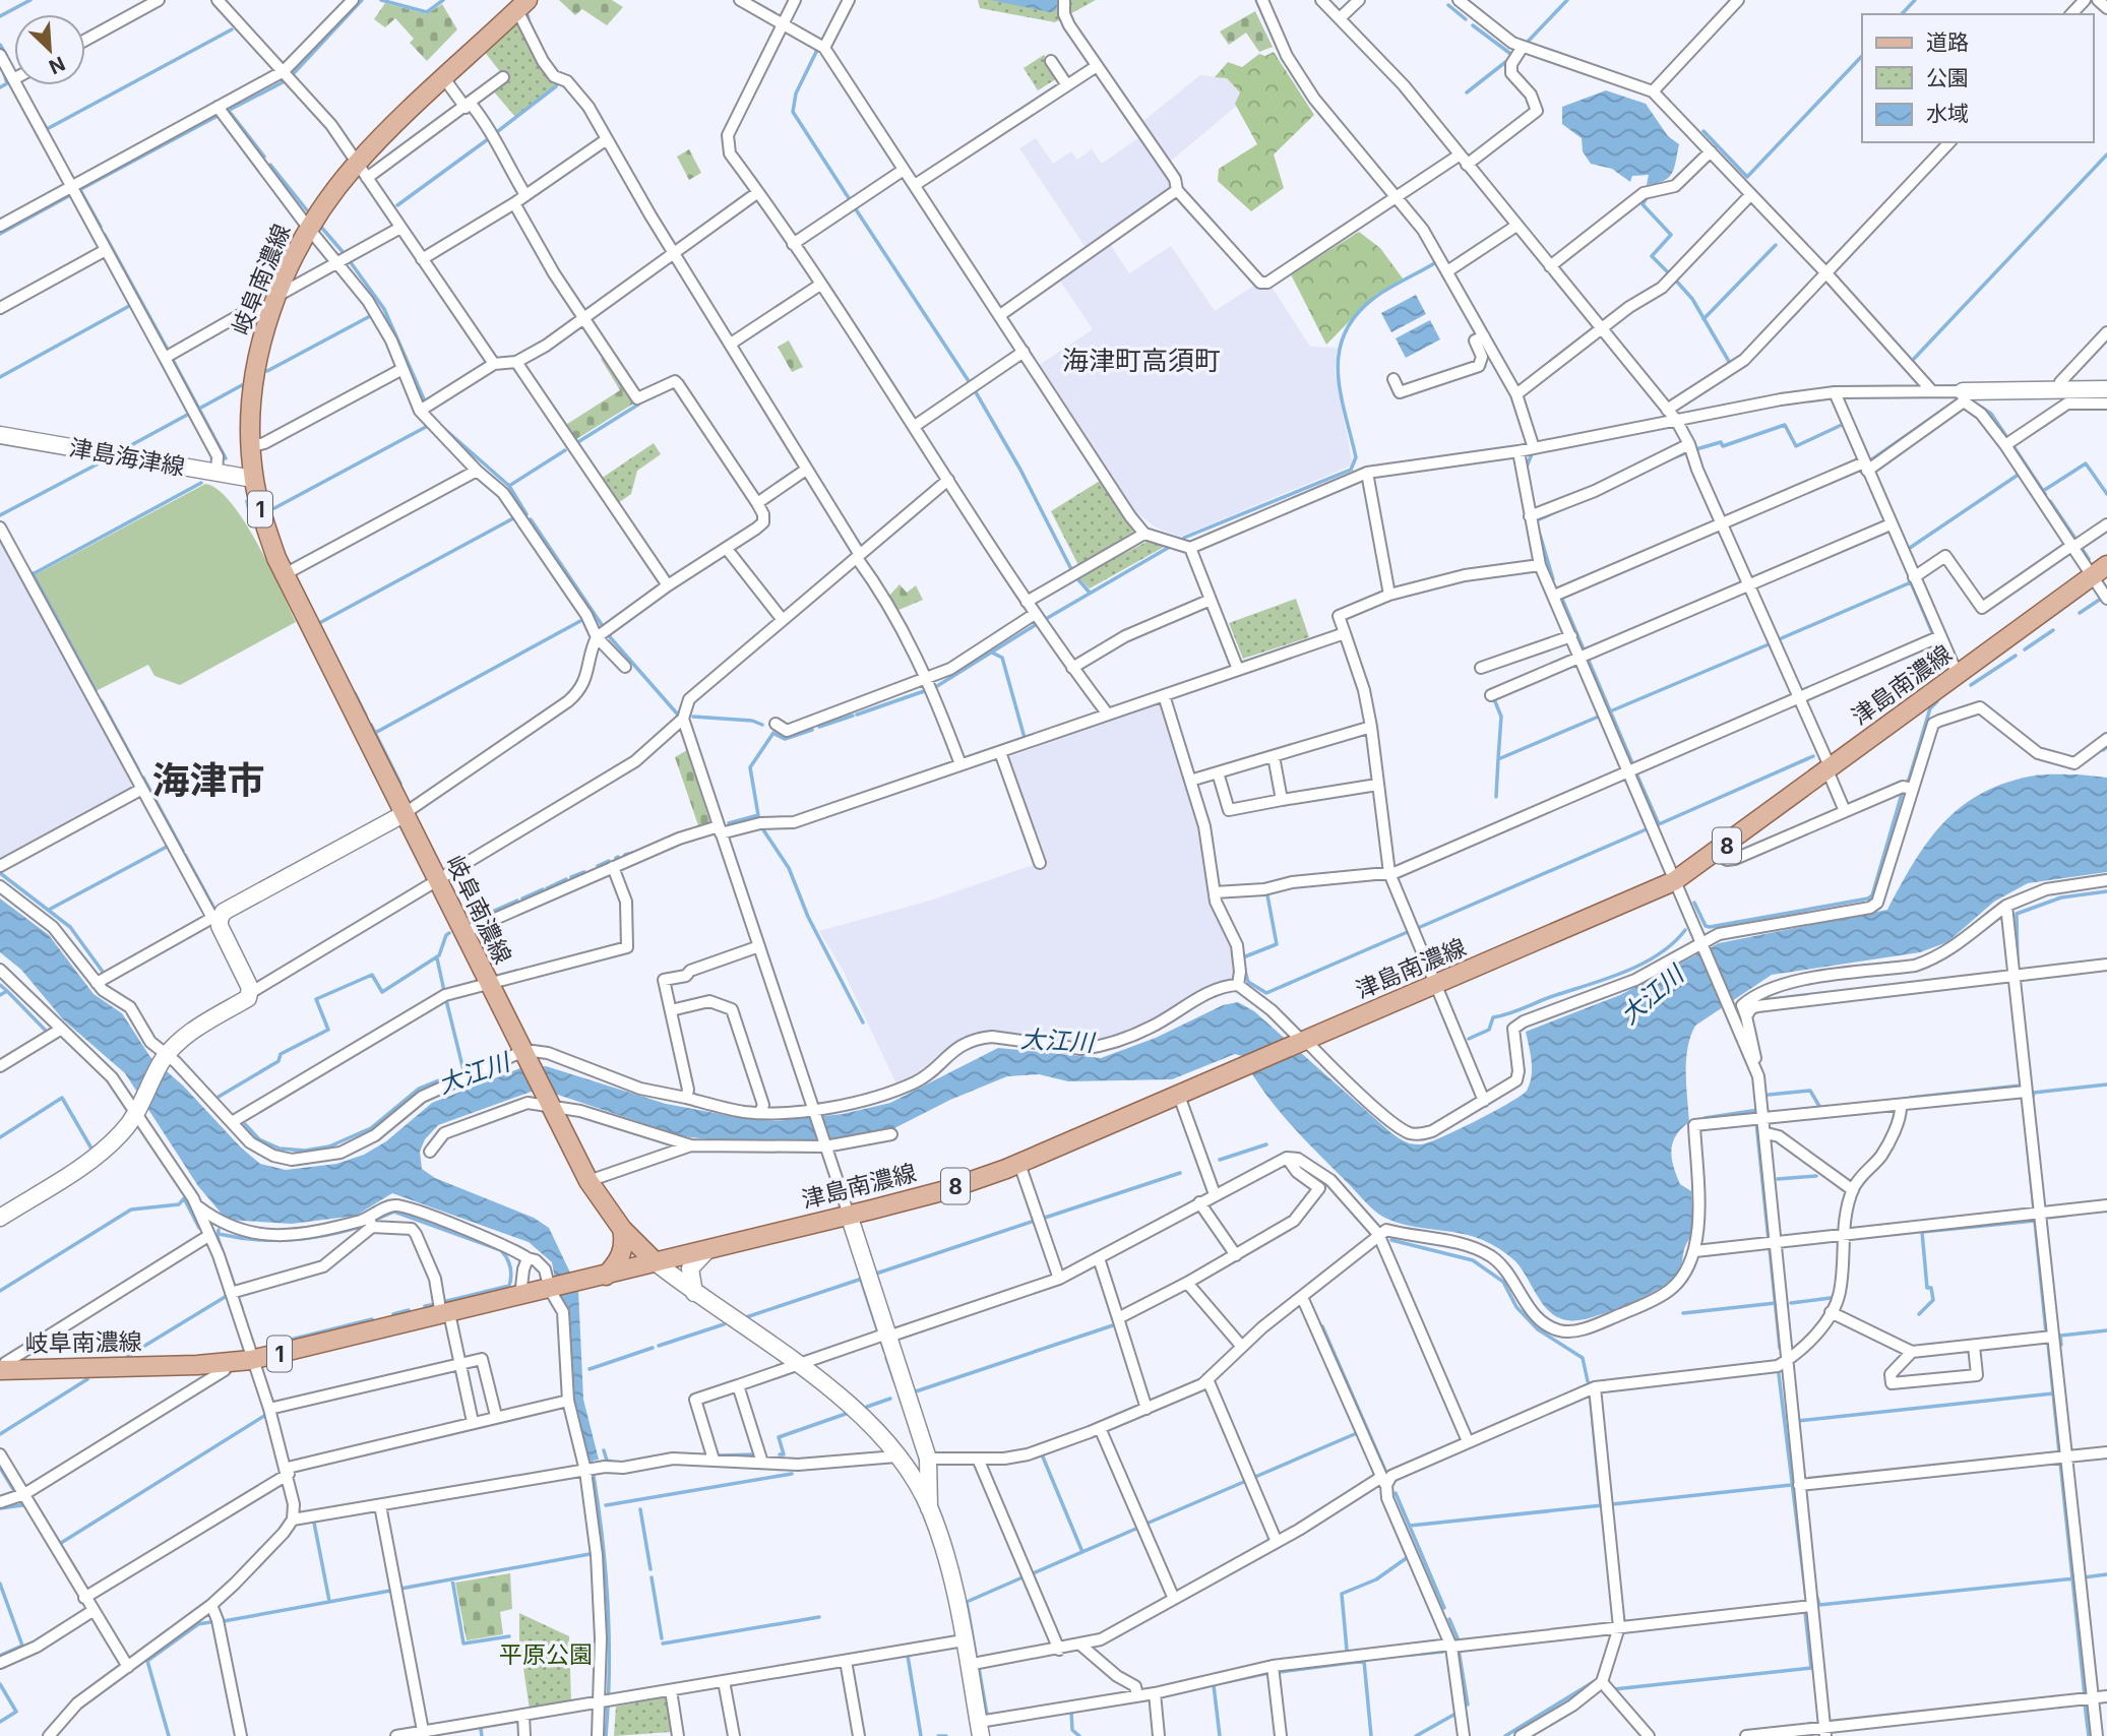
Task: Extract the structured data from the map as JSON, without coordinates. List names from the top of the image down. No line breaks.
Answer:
{"streets":{"main road":["岐阜南濃線","1","津島南濃線","8"],"street":["津島海津線"]},"crossings":[["岐阜南濃線","津島海津線"],["岐阜南濃線","津島南濃線"]],"districts":["海津町高須町","海津市"],"water":["大江川"],"parks":["平原公園"],"legend":["道路","公園","水域"],"north":"bottom right"}
